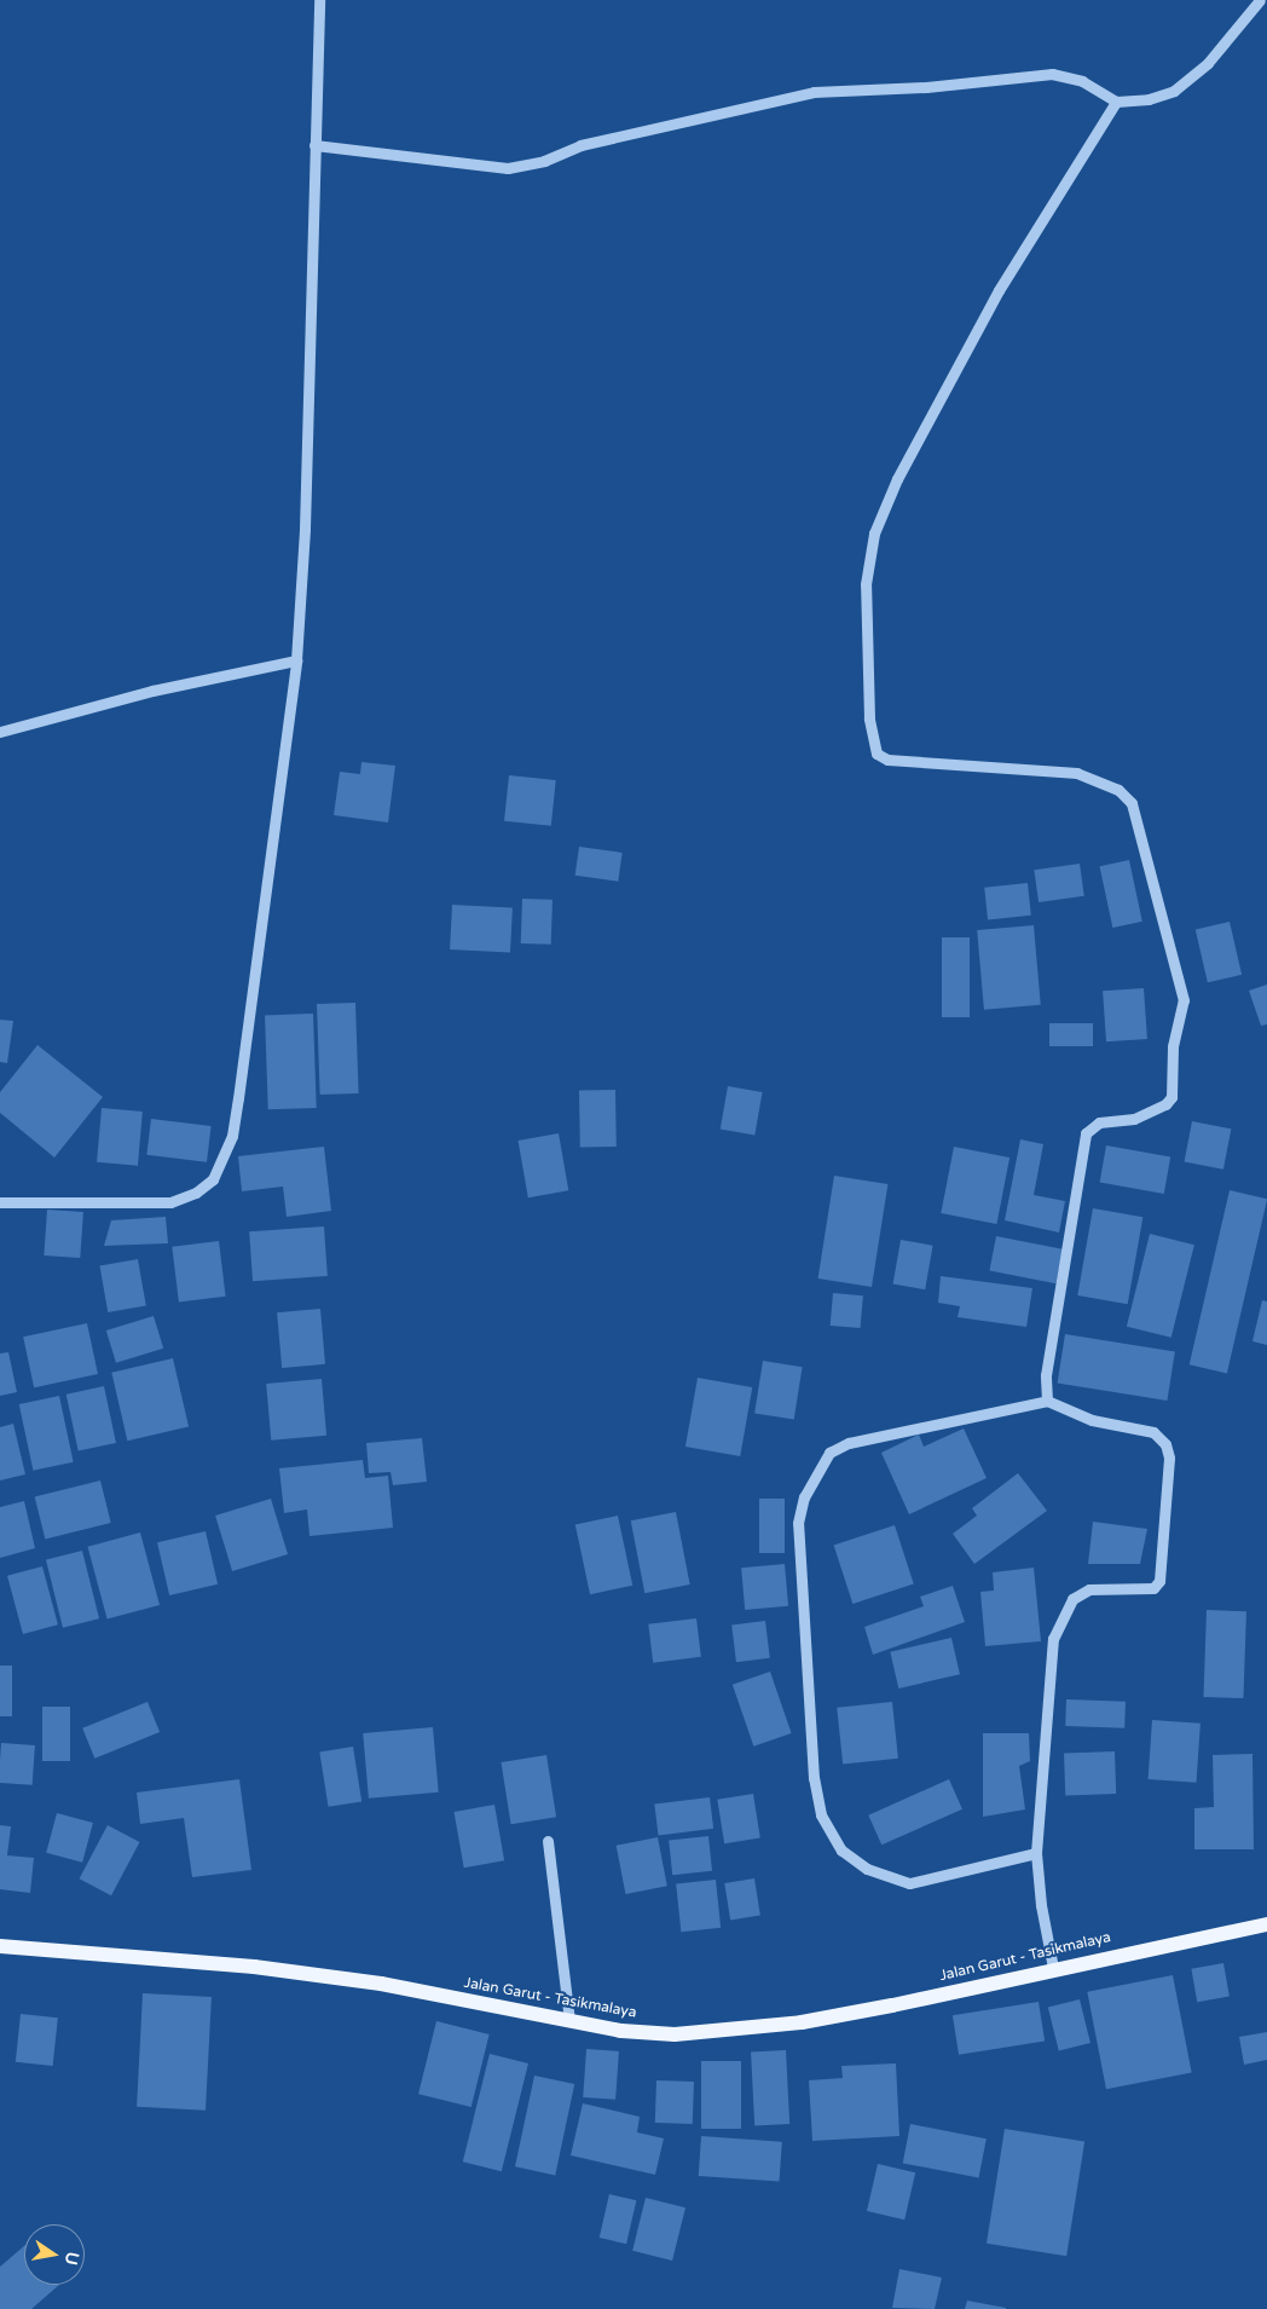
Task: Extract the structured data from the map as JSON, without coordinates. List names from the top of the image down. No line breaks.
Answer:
{"streets":{"main road":["Jalan Garut - Tasikmalaya"]},"north":"right"}
